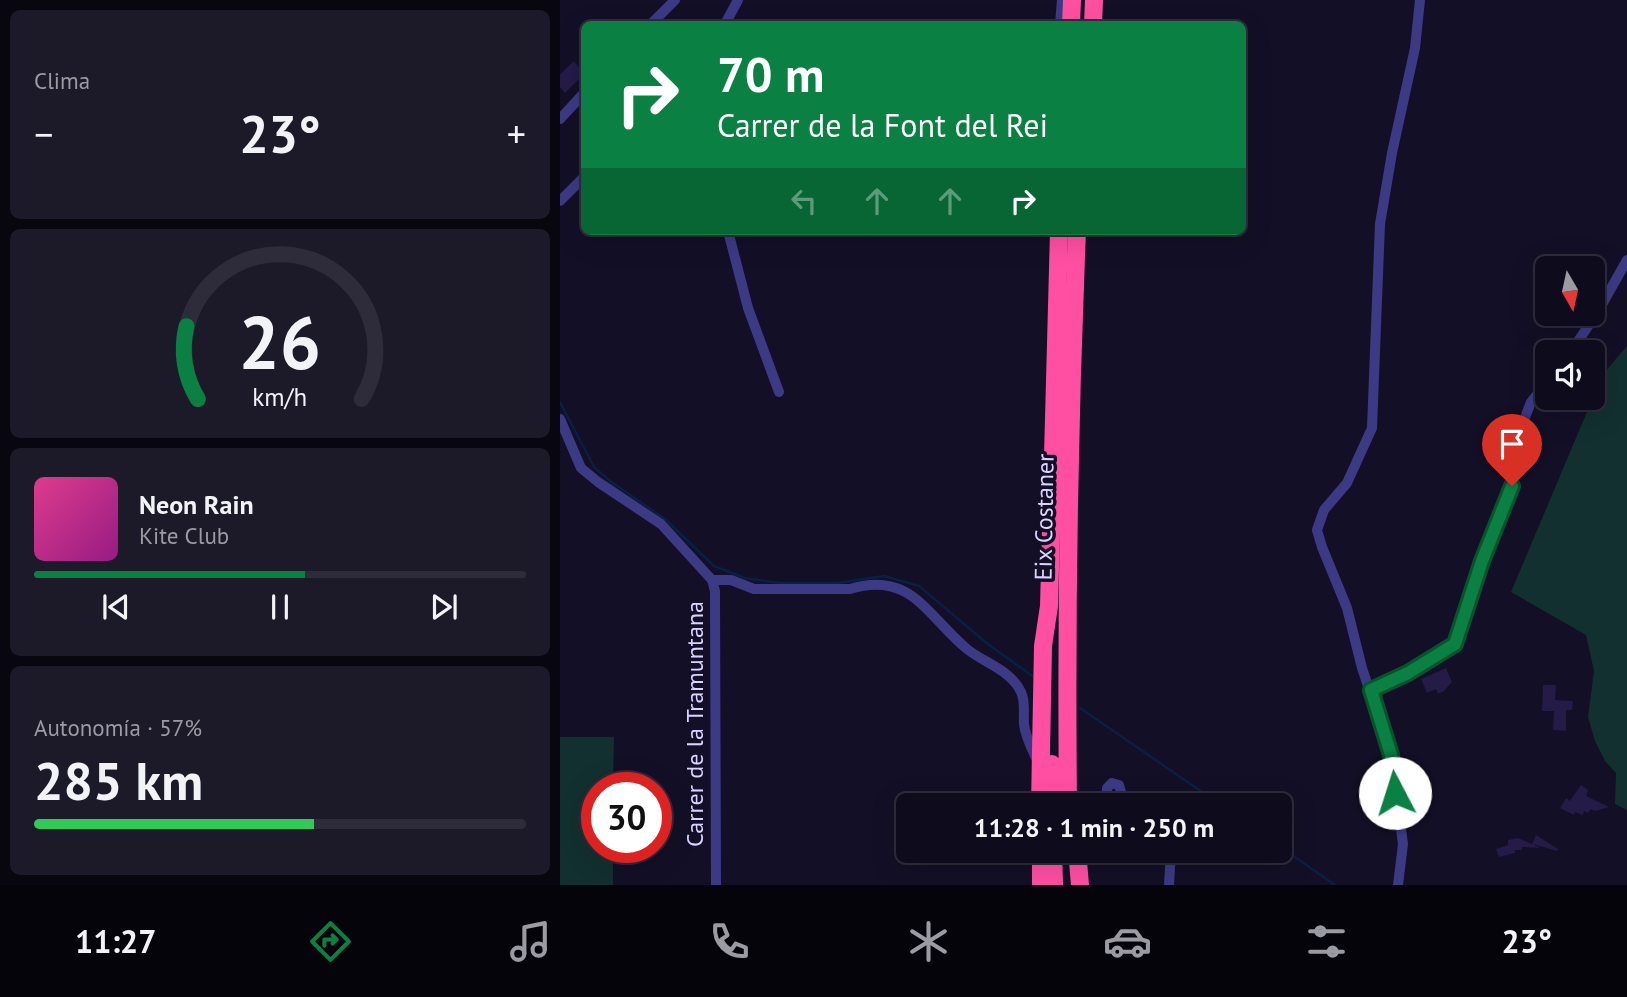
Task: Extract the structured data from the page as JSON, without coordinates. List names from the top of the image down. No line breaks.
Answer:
{"streets":{"highway":["Eix Costaner"],"street":["Carrer de la Tramuntana"]},"north":"bottom","page":{"tile":["Clima",["Autonomía · 57%","285 km"]],"turn":["70 m","Carrer de la Font del Rei"],"heat":["−","23°","+"],"song":["Neon Rain","Kite Club"],"limit":"30","trip":"11:28 · 1 min · 250 m","tabs":["11:27","23°"],"gauge":["26","km/h"]}}
